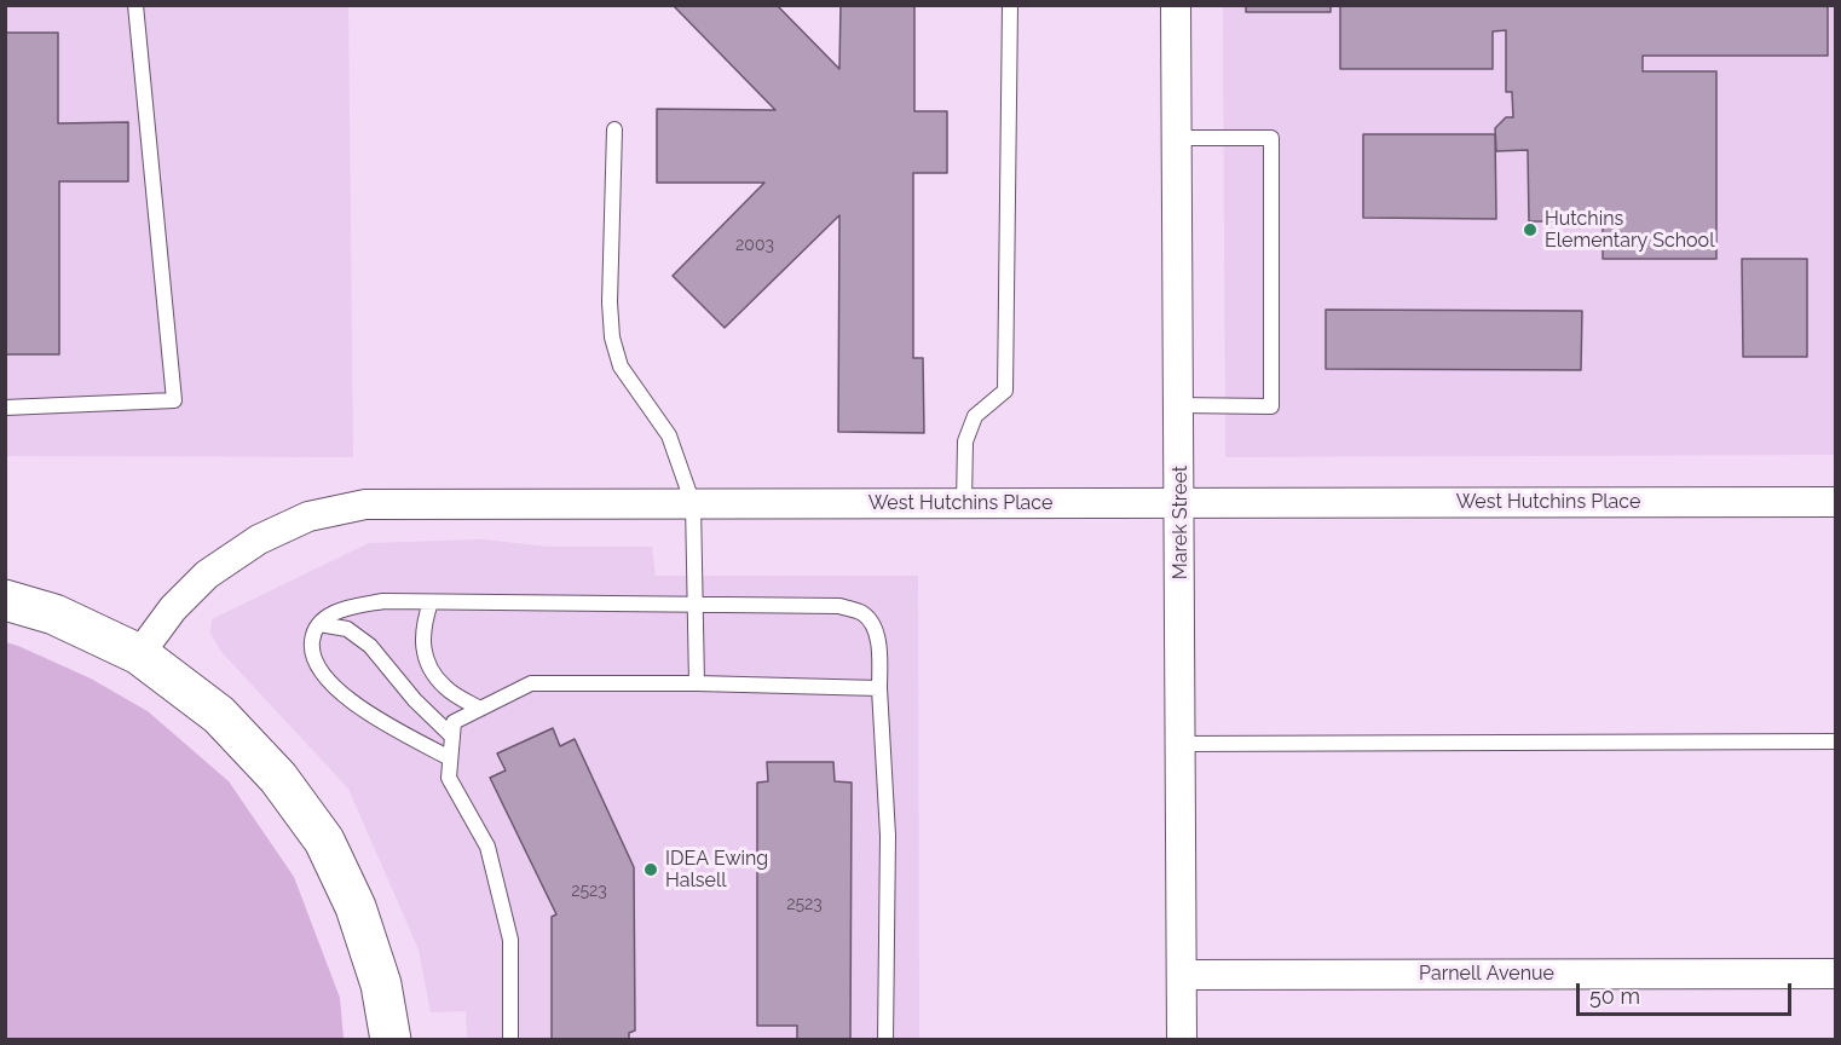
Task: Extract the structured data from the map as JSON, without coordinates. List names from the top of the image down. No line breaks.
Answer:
{"streets":{"street":["West Hutchins Place","Marek Street","Parnell Avenue"]},"crossings":[["West Hutchins Place","Marek Street"],["Marek Street","Parnell Avenue"]],"places":["Hutchins Elementary School","IDEA Ewing Halsell"],"house_numbers":["2003","2523","2523"],"scale_bar":"50 m"}
